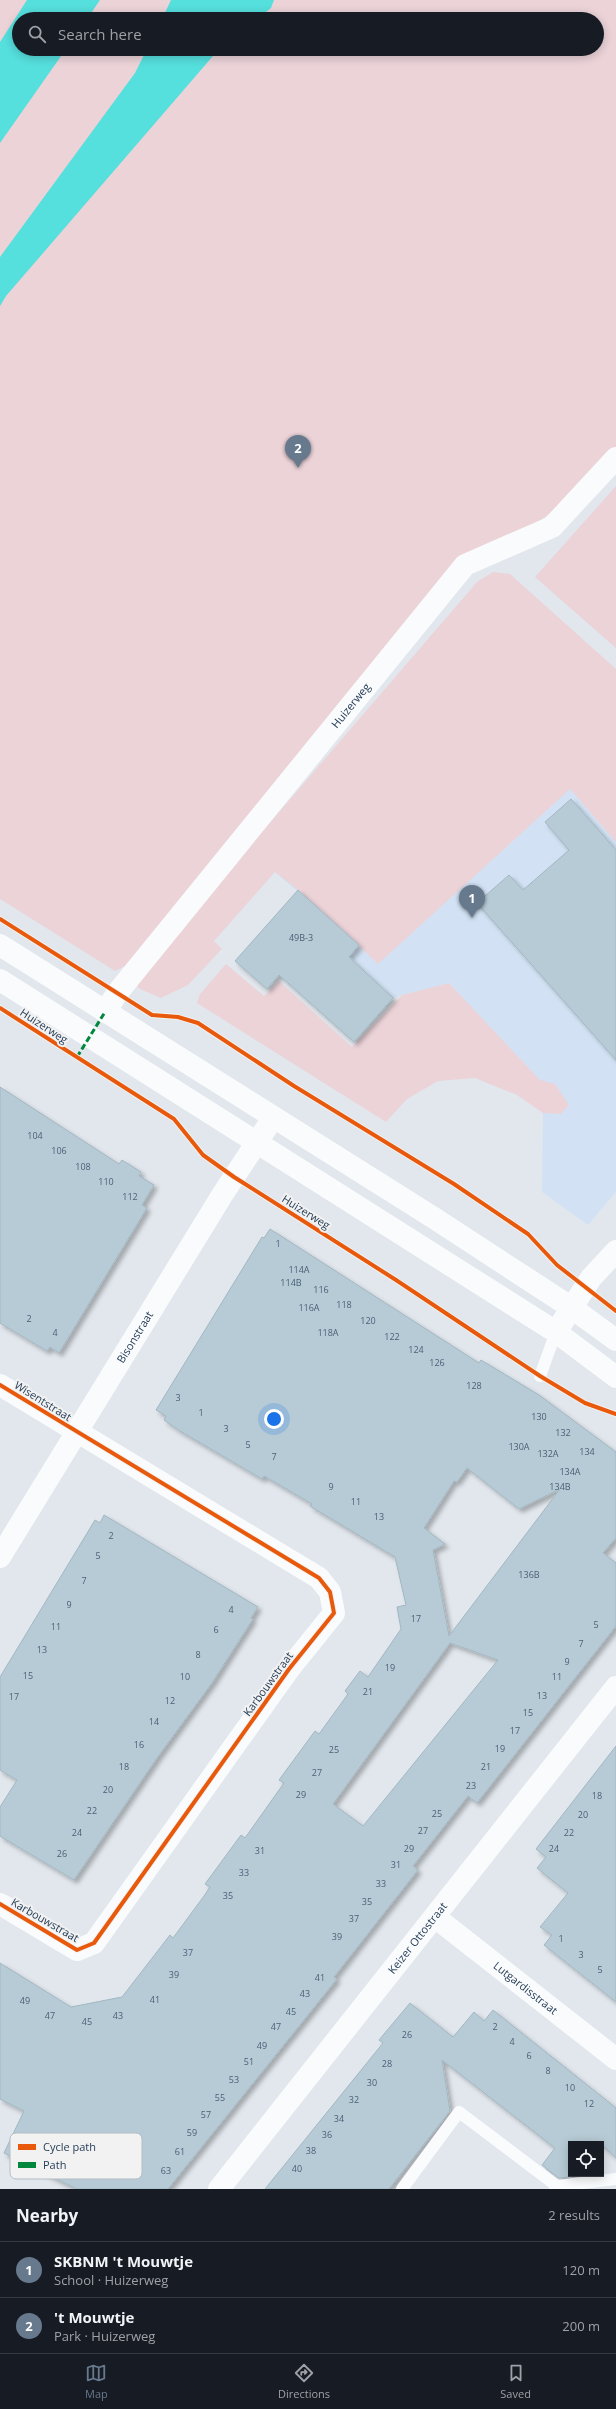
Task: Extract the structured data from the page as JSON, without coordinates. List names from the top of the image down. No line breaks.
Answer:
{"streets":{"street":["Huizerweg","Bisonstraat","Wisentstraat","Karbouwstraat","Keizer Ottostraat","Lutgardisstraat"]},"crossings":[["Huizerweg","Bisonstraat"],["Bisonstraat","Wisentstraat"],["Bisonstraat","Karbouwstraat"],["Wisentstraat","Karbouwstraat"],["Keizer Ottostraat","Lutgardisstraat"]],"house_numbers":["49B-3","104","106","108","110","112","1","114A","114B","116","118","116A","2","120","4","118A","122","124","126","128","3","1","130","3","132","5","130A","134","132A","7","134A","9","134B","11","13","2","5","136B","7","9","4","17","5","11","6","7","13","8","9","19","15","10","11","21","13","17","12","15","14","17","16","19","25","18","21","27","23","20","29","18","22","25","20","27","24","22","29","24","31","26","31","33","33","35","35","37","39","1","37","3","5","39","41","43","41","49","45","47","43","45","47","2","26","4","49","6","51","28","8","53","30","10","55","32","12","57","34","59","36","38","61","40","63"],"legend":["Cycle path","Path"],"page":{"search":"Search here","pins":["2","1"],"heading":["Nearby","2 results"],"list":[{"mark":"1","name":"SKBNM 't Mouwtje","note":"School · Huizerweg","value":"120 m"},{"mark":"2","name":"'t Mouwtje","note":"Park · Huizerweg","value":"200 m"}],"nav":["Map","Directions","Saved"]}}
